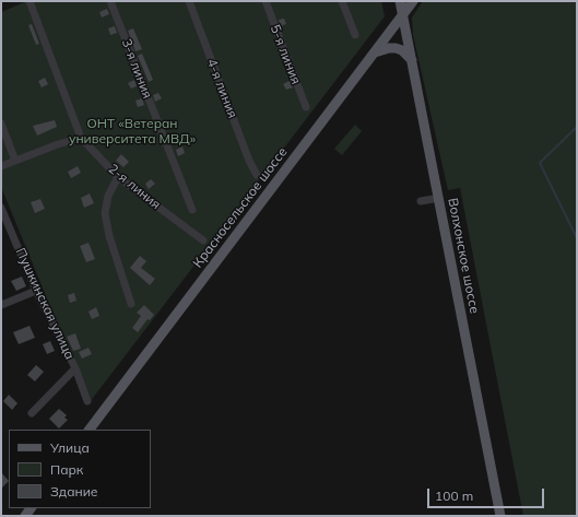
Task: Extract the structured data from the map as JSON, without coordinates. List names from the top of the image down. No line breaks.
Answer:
{"streets":{"main road":["Красносельское шоссе","Волхонское шоссе"],"street":["5-я линия","3-я линия","4-я линия","2-я линия","Пушкинская улица"]},"crossings":[["Красносельское шоссе","Волхонское шоссе"]],"parks":["ОНТ «Ветеран университета МВД»"],"legend":["Улица","Парк","Здание"],"scale_bar":"100 m"}
